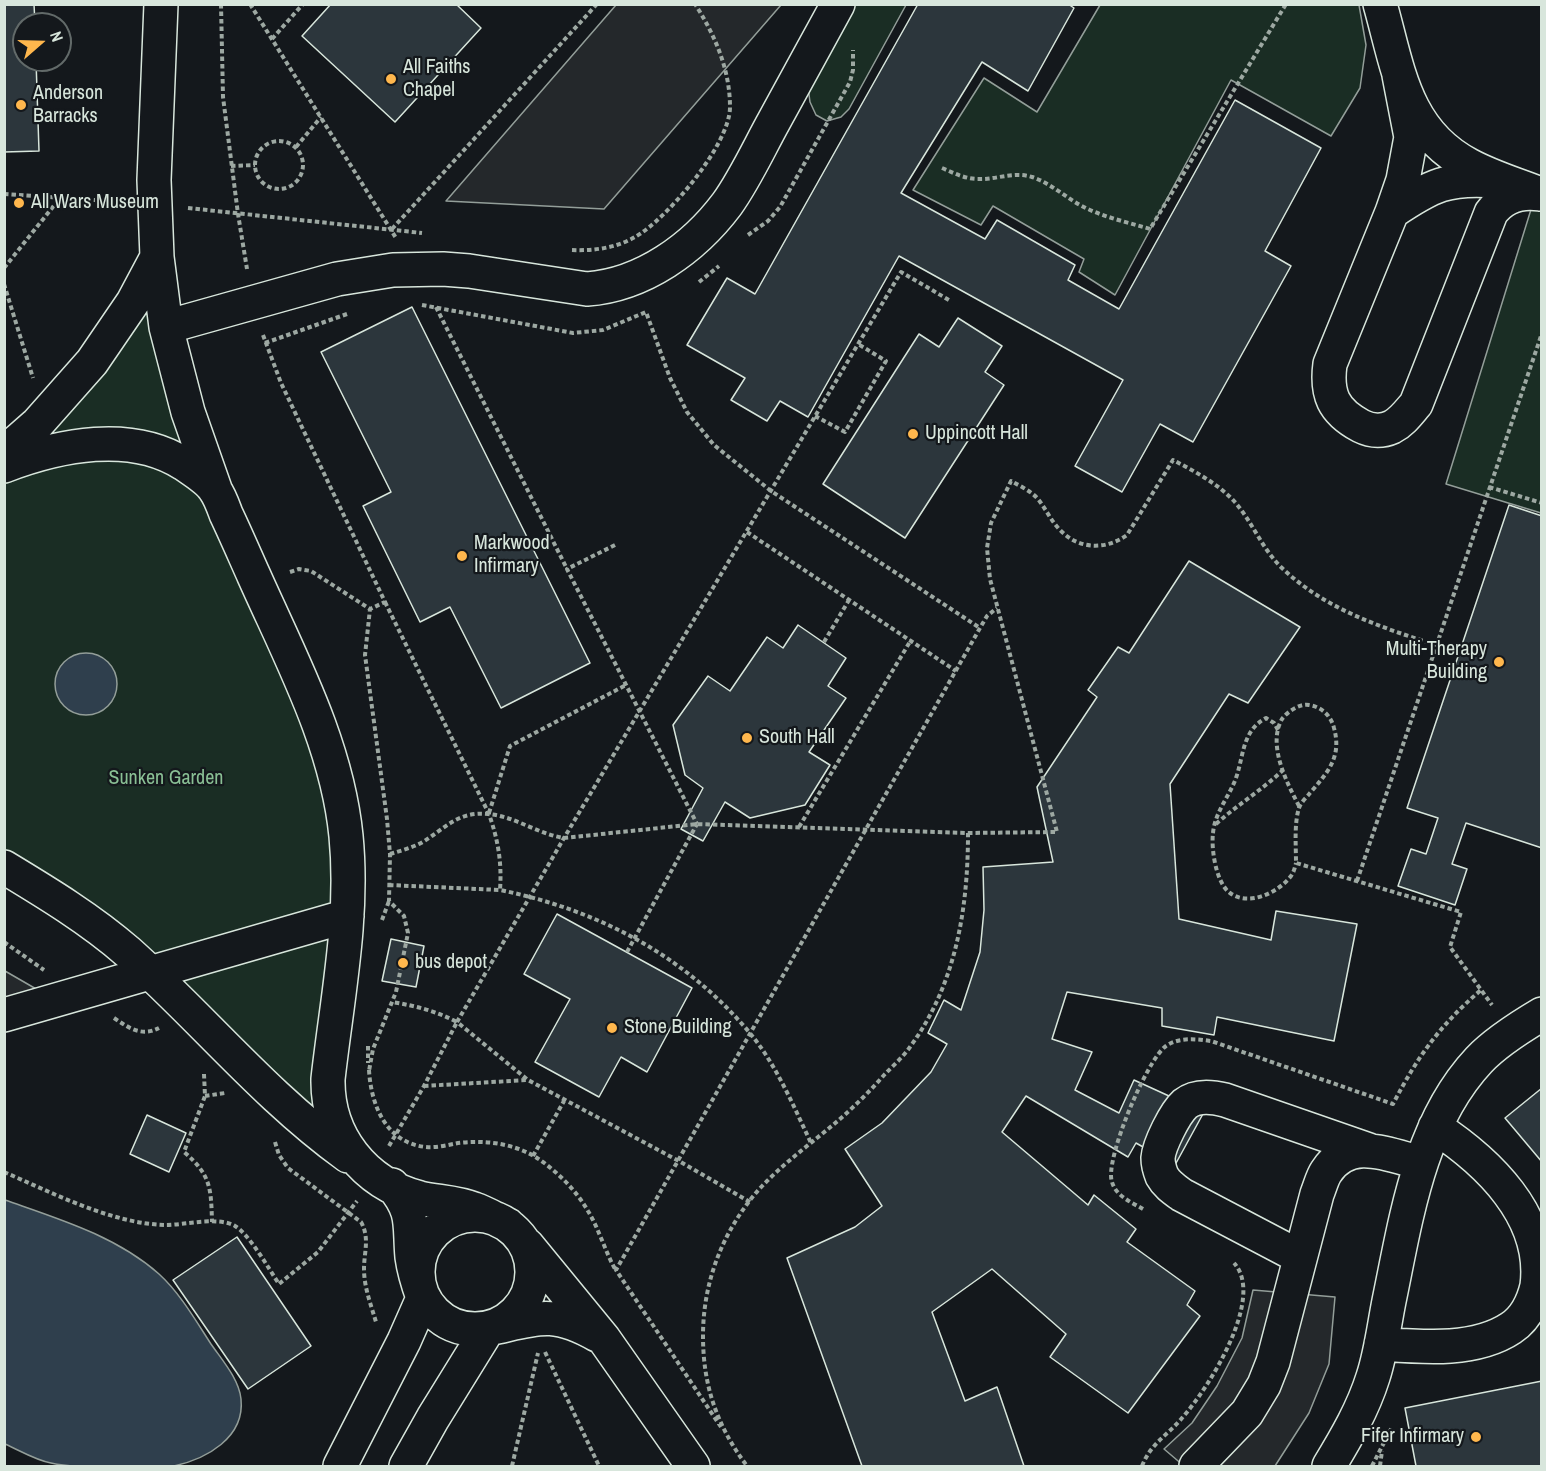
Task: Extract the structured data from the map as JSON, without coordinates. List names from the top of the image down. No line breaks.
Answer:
{"parks":["Sunken Garden"],"places":["All Faiths Chapel","Anderson Barracks","All Wars Museum","Uppincott Hall","Markwood Infirmary","Multi-Therapy Building","South Hall","bus depot","Stone Building","Fifer Infirmary"],"north":"right"}
